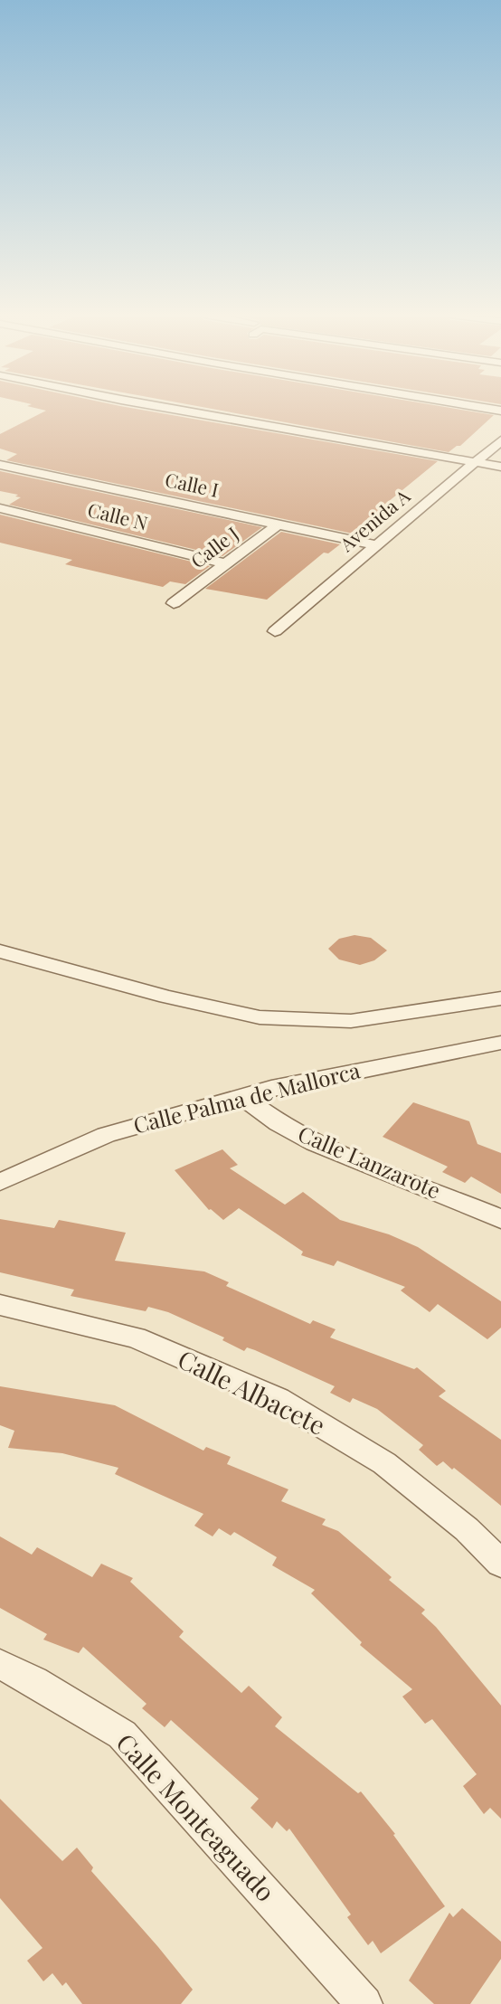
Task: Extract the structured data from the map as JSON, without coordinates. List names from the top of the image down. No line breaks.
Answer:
{"streets":{"street":["Calle I","Calle N","Avenida A","Calle J","Calle Palma de Mallorca","Calle Lanzarote","Calle Albacete","Calle Monteaguado"]},"crossings":[["Calle I","Avenida A"],["Calle I","Calle J"],["Calle N","Calle J"],["Calle Palma de Mallorca","Calle Lanzarote"]]}
